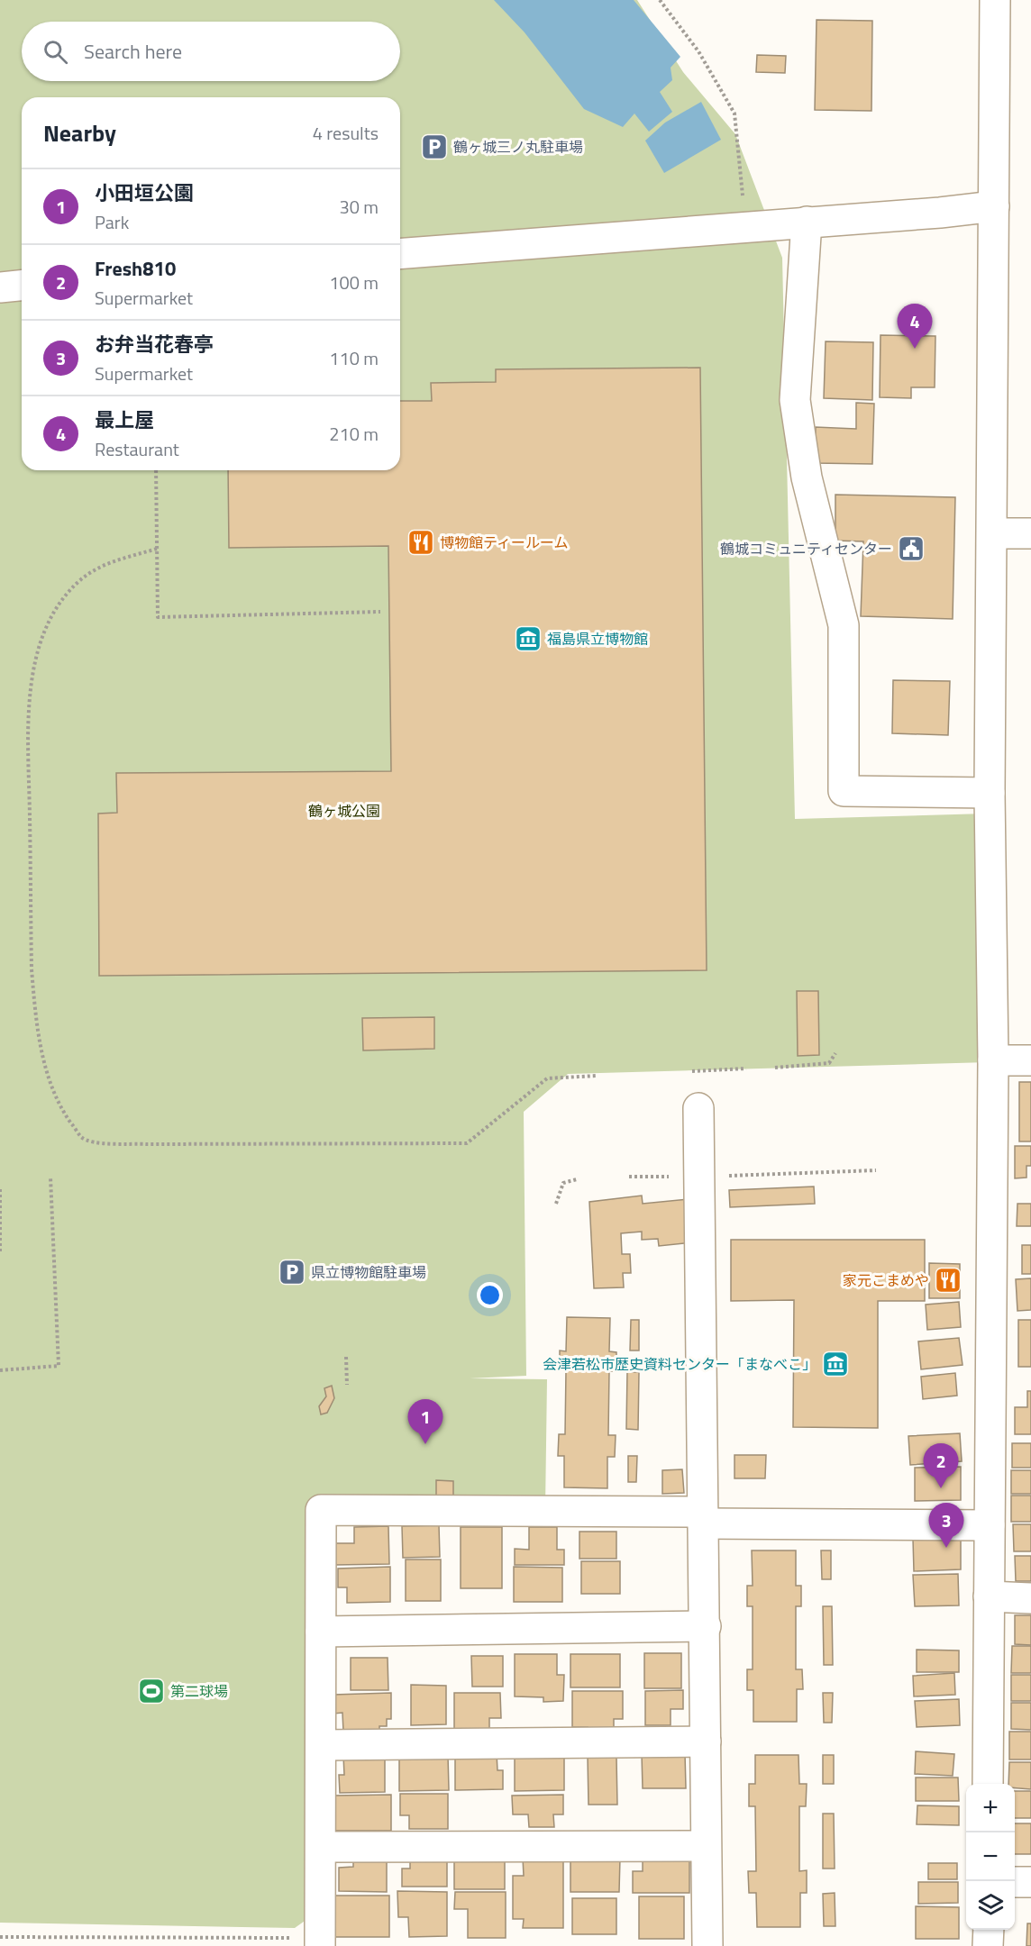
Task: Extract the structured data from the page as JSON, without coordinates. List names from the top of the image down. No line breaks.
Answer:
{"parks":["鶴ヶ城公園"],"places":{"parking":["鶴ヶ城三ノ丸駐車場","県立博物館駐車場"],"restaurant":["博物館ティールーム","家元こまめや"],"public building":["鶴城コミュニティセンター"],"museum":["福島県立博物館","会津若松市歴史資料センター「まなべこ」"],"sports":["第二球場"]},"page":{"search":"Search here","heading":["Nearby","4 results"],"list":[{"mark":"1","name":"小田垣公園","note":"Park","value":"30 m"},{"mark":"2","name":"Fresh810","note":"Supermarket","value":"100 m"},{"mark":"3","name":"お弁当花春亭","note":"Supermarket","value":"110 m"},{"mark":"4","name":"最上屋","note":"Restaurant","value":"210 m"}],"pins":["4","1","2","3"],"map_buttons":["+","−"]}}
